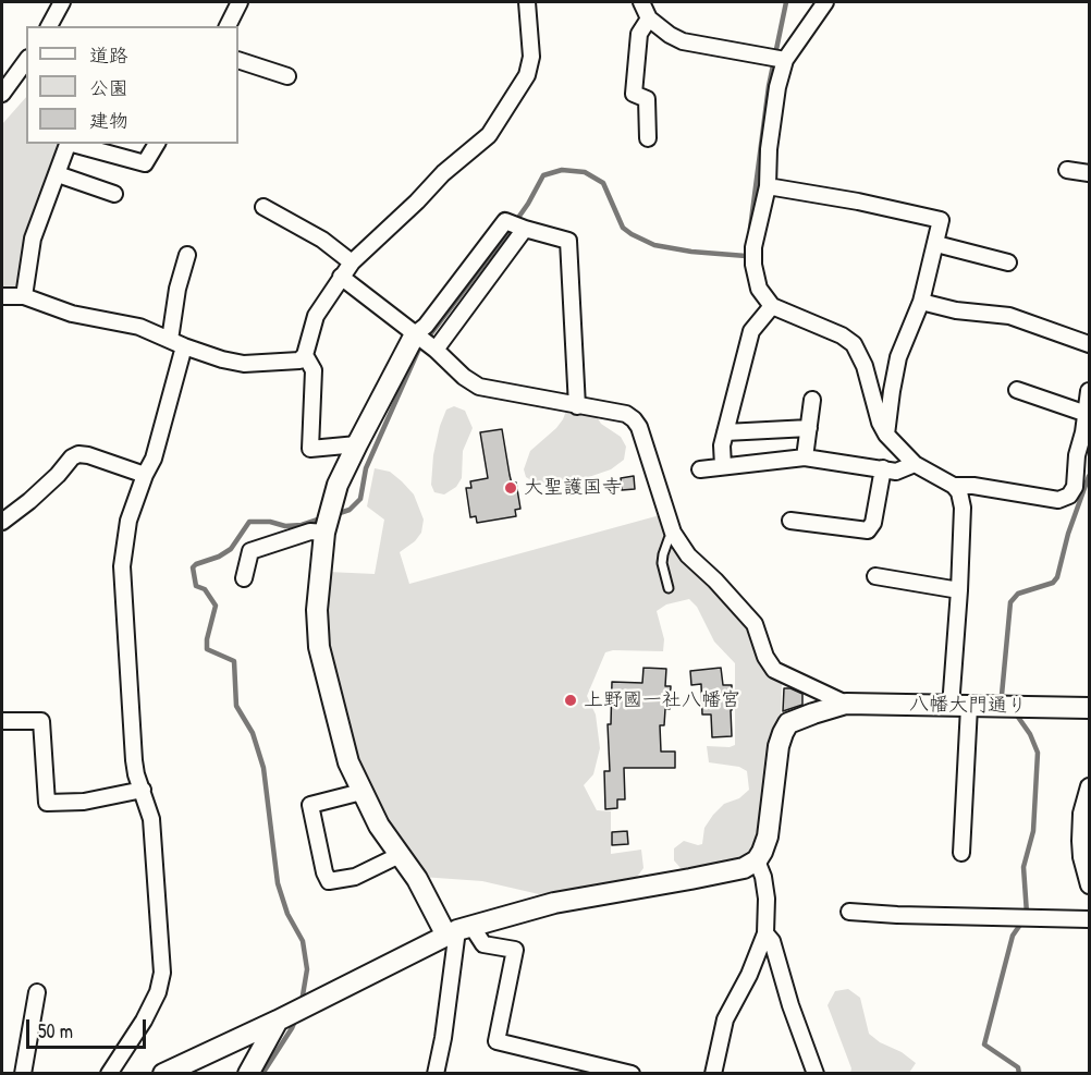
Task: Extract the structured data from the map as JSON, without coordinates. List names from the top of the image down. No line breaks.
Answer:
{"streets":{"street":["八幡大門通り"]},"places":["大聖護国寺","上野國一社八幡宮"],"legend":["道路","公園","建物"],"scale_bar":"50 m"}
